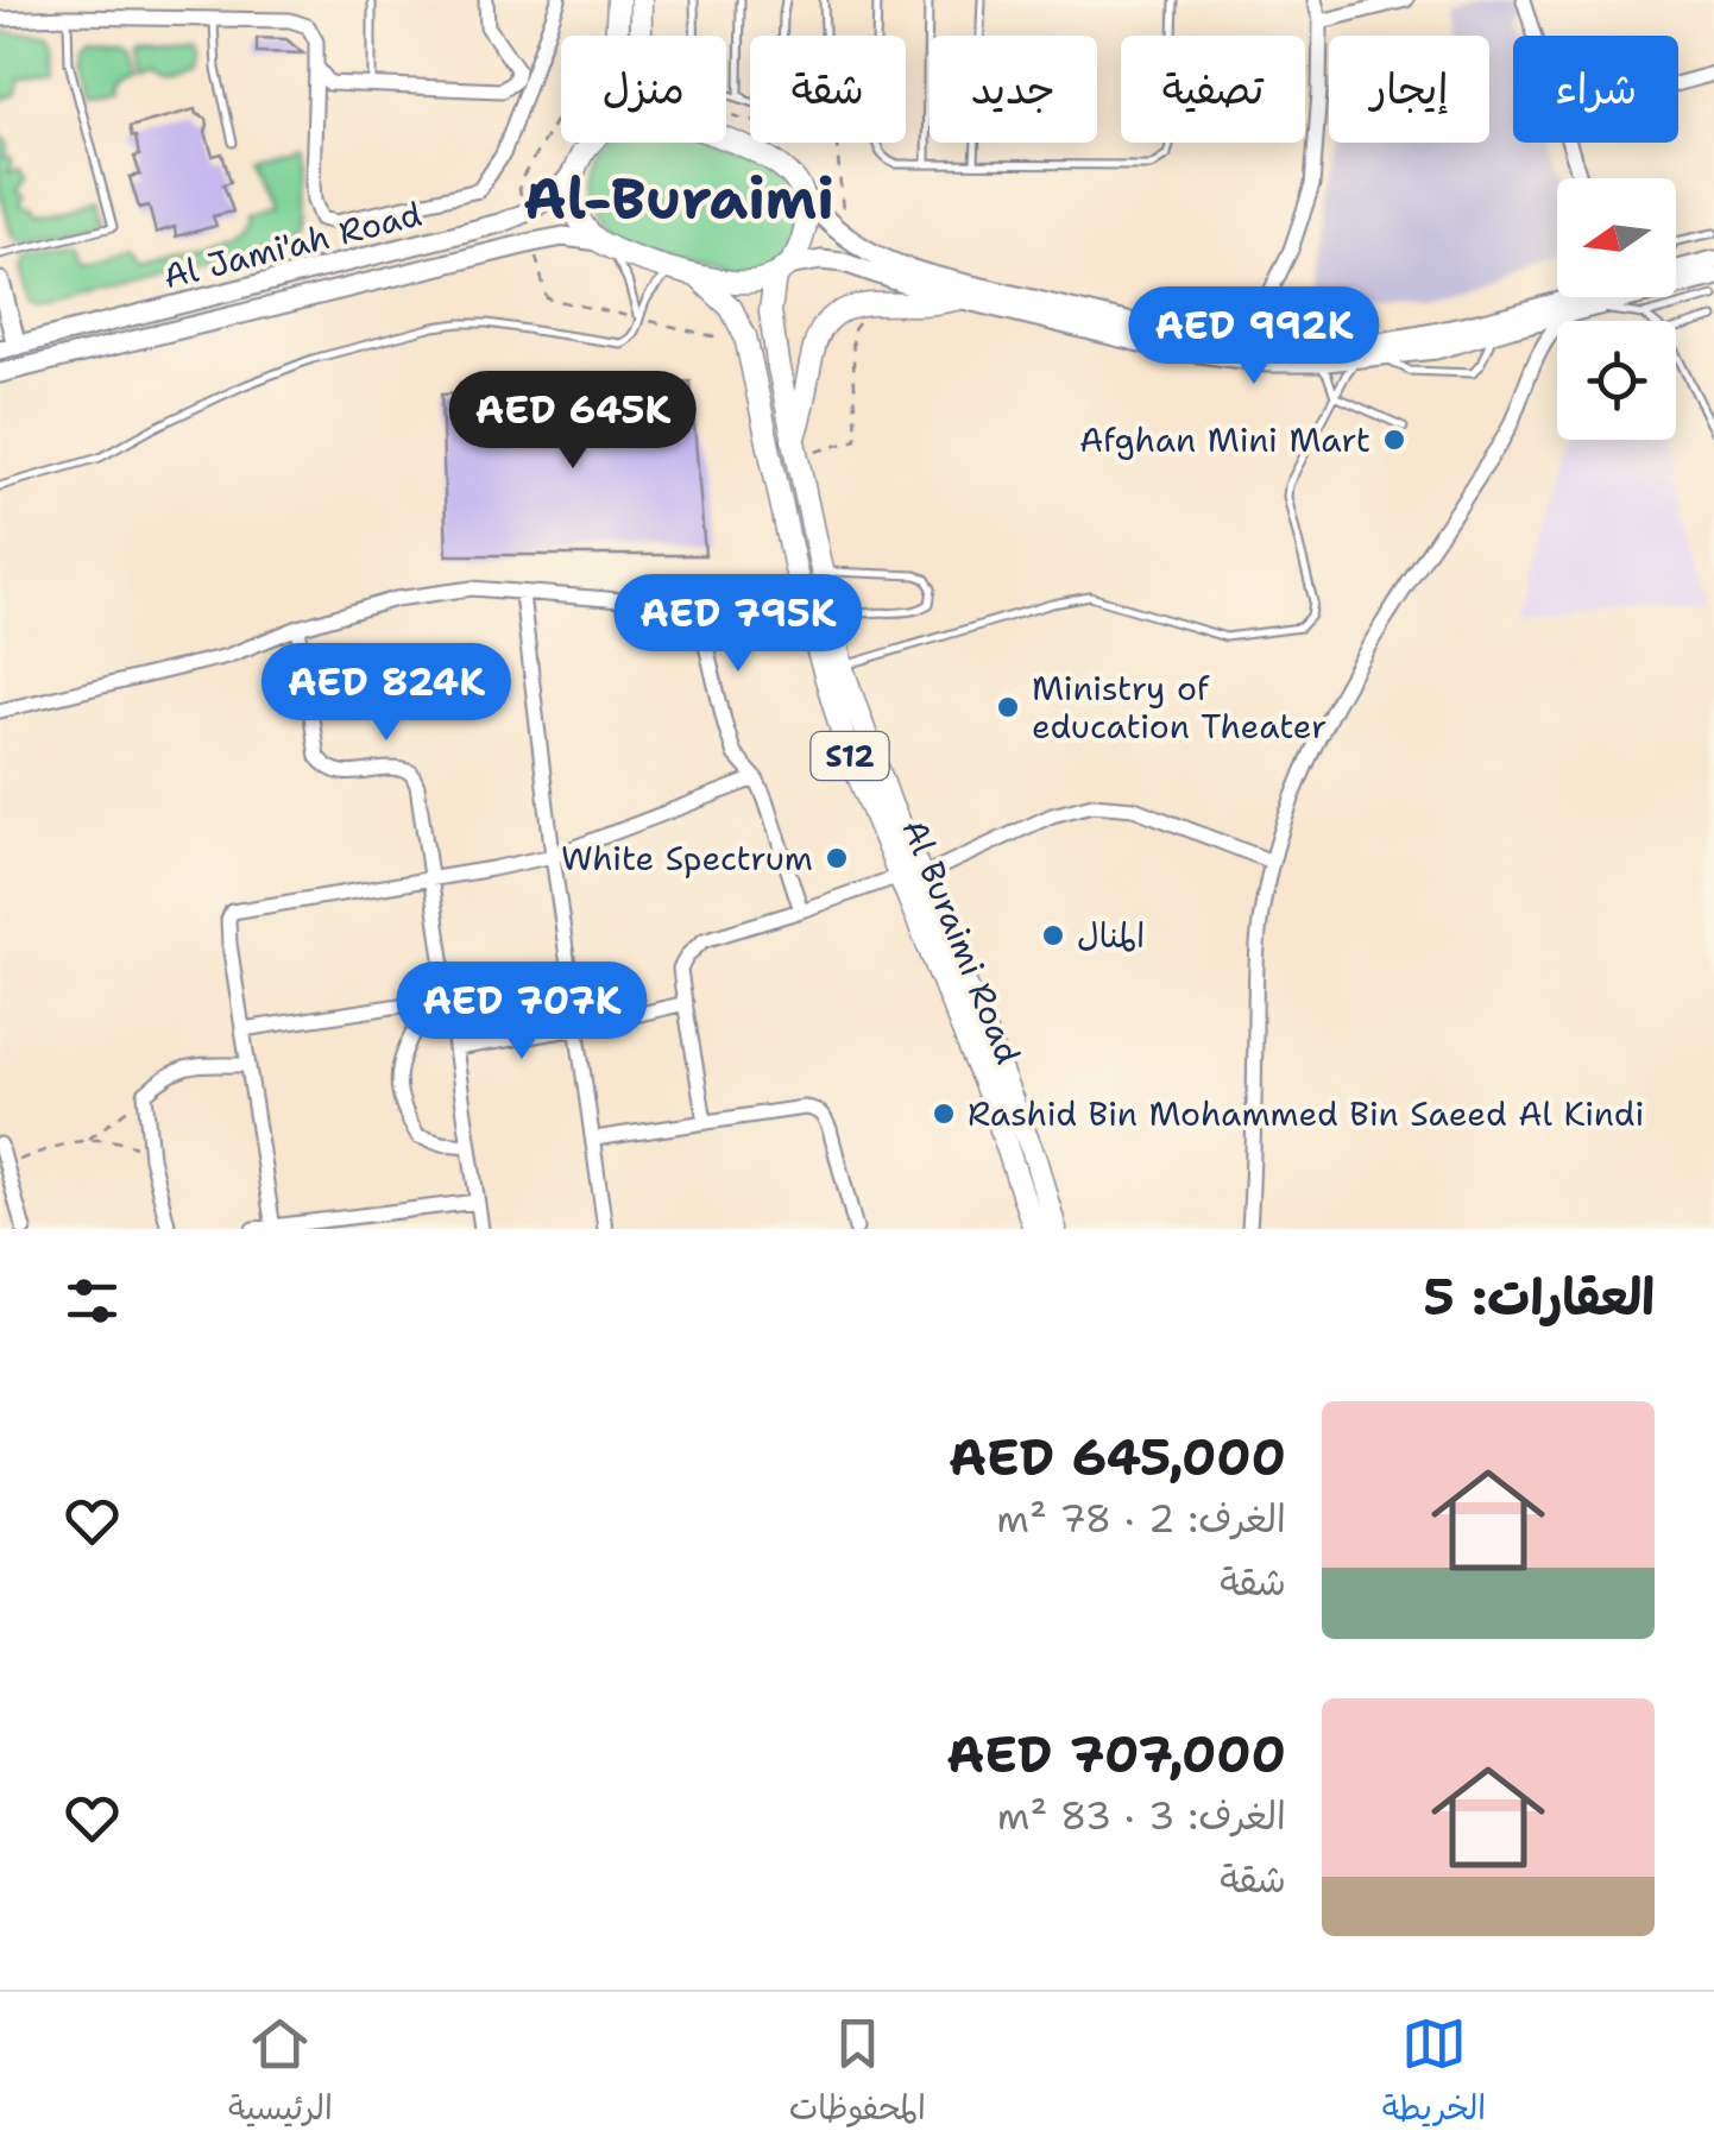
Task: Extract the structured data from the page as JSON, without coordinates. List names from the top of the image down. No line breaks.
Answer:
{"streets":{"main road":["Al Jami'ah Road","S12","Al Buraimi Road"]},"crossings":[["Al Jami'ah Road","S12"],["S12","Al Buraimi Road"]],"districts":["Al-Buraimi"],"places":["Afghan Mini Mart","Ministry of education Theater","White Spectrum","المنال","Rashid Bin Mohammed Bin Saeed Al Kindi"],"north":"left","page":{"chip":["شراء","إيجار","تصفية","جديد","شقة","منزل"],"price":["AED 992K","AED 645K","AED 795K","AED 824K","AED 707K"],"heading":"العقارات: 5","list":[{"name":"AED 645,000","note":"الغرف: 2 · 78 m² · شقة"},{"name":"AED 707,000","note":"الغرف: 3 · 83 m² · شقة"}],"tabs":["الخريطة","المحفوظات","الرئيسية"]}}
